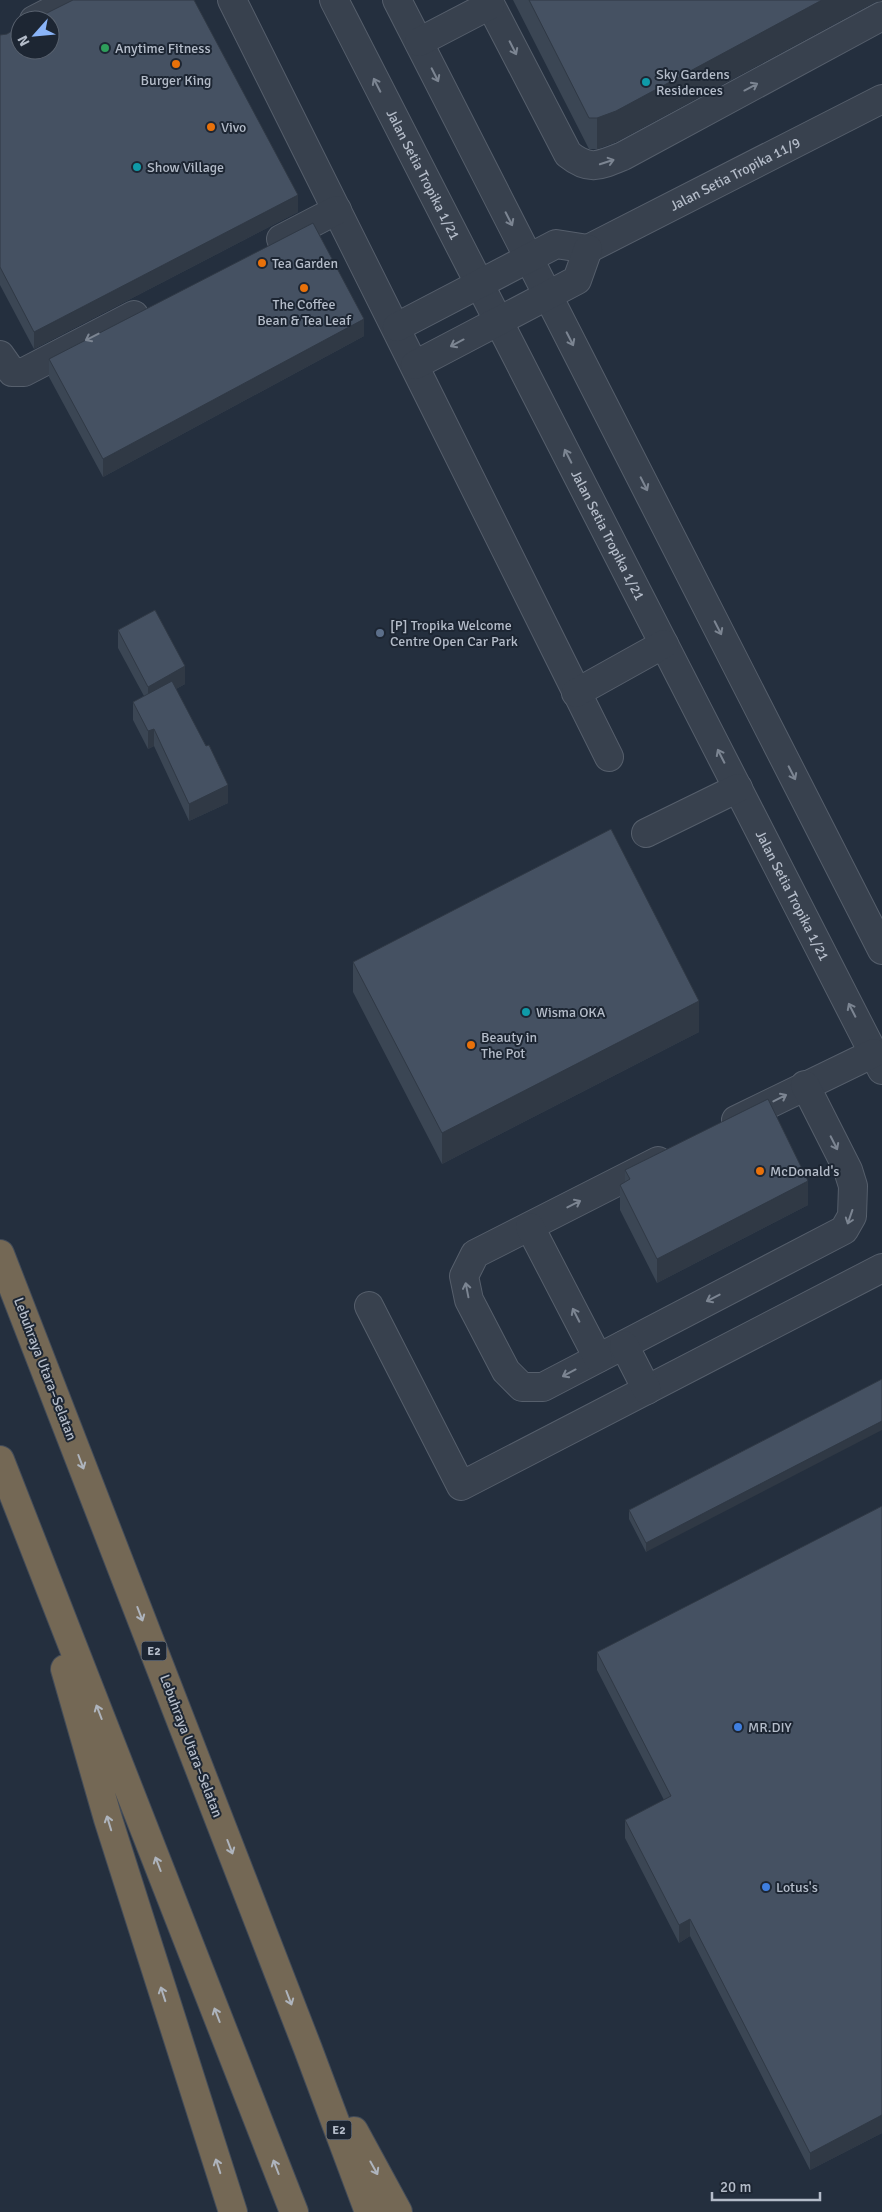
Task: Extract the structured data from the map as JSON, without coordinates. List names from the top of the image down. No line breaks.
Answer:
{"streets":{"highway":["Lebuhraya Utara–Selatan","E2"],"street":["Jalan Setia Tropika 1/21","Jalan Setia Tropika 11/9"]},"places":["Anytime Fitness","Burger King","Sky Gardens Residences","Vivo","Show Village","Tea Garden","The Coffee Bean & Tea Leaf","[P] Tropika Welcome Centre Open Car Park","Wisma OKA","Beauty in The Pot","McDonald's","MR.DIY","Lotus's"],"scale_bar":"20 m","north":"bottom left"}
